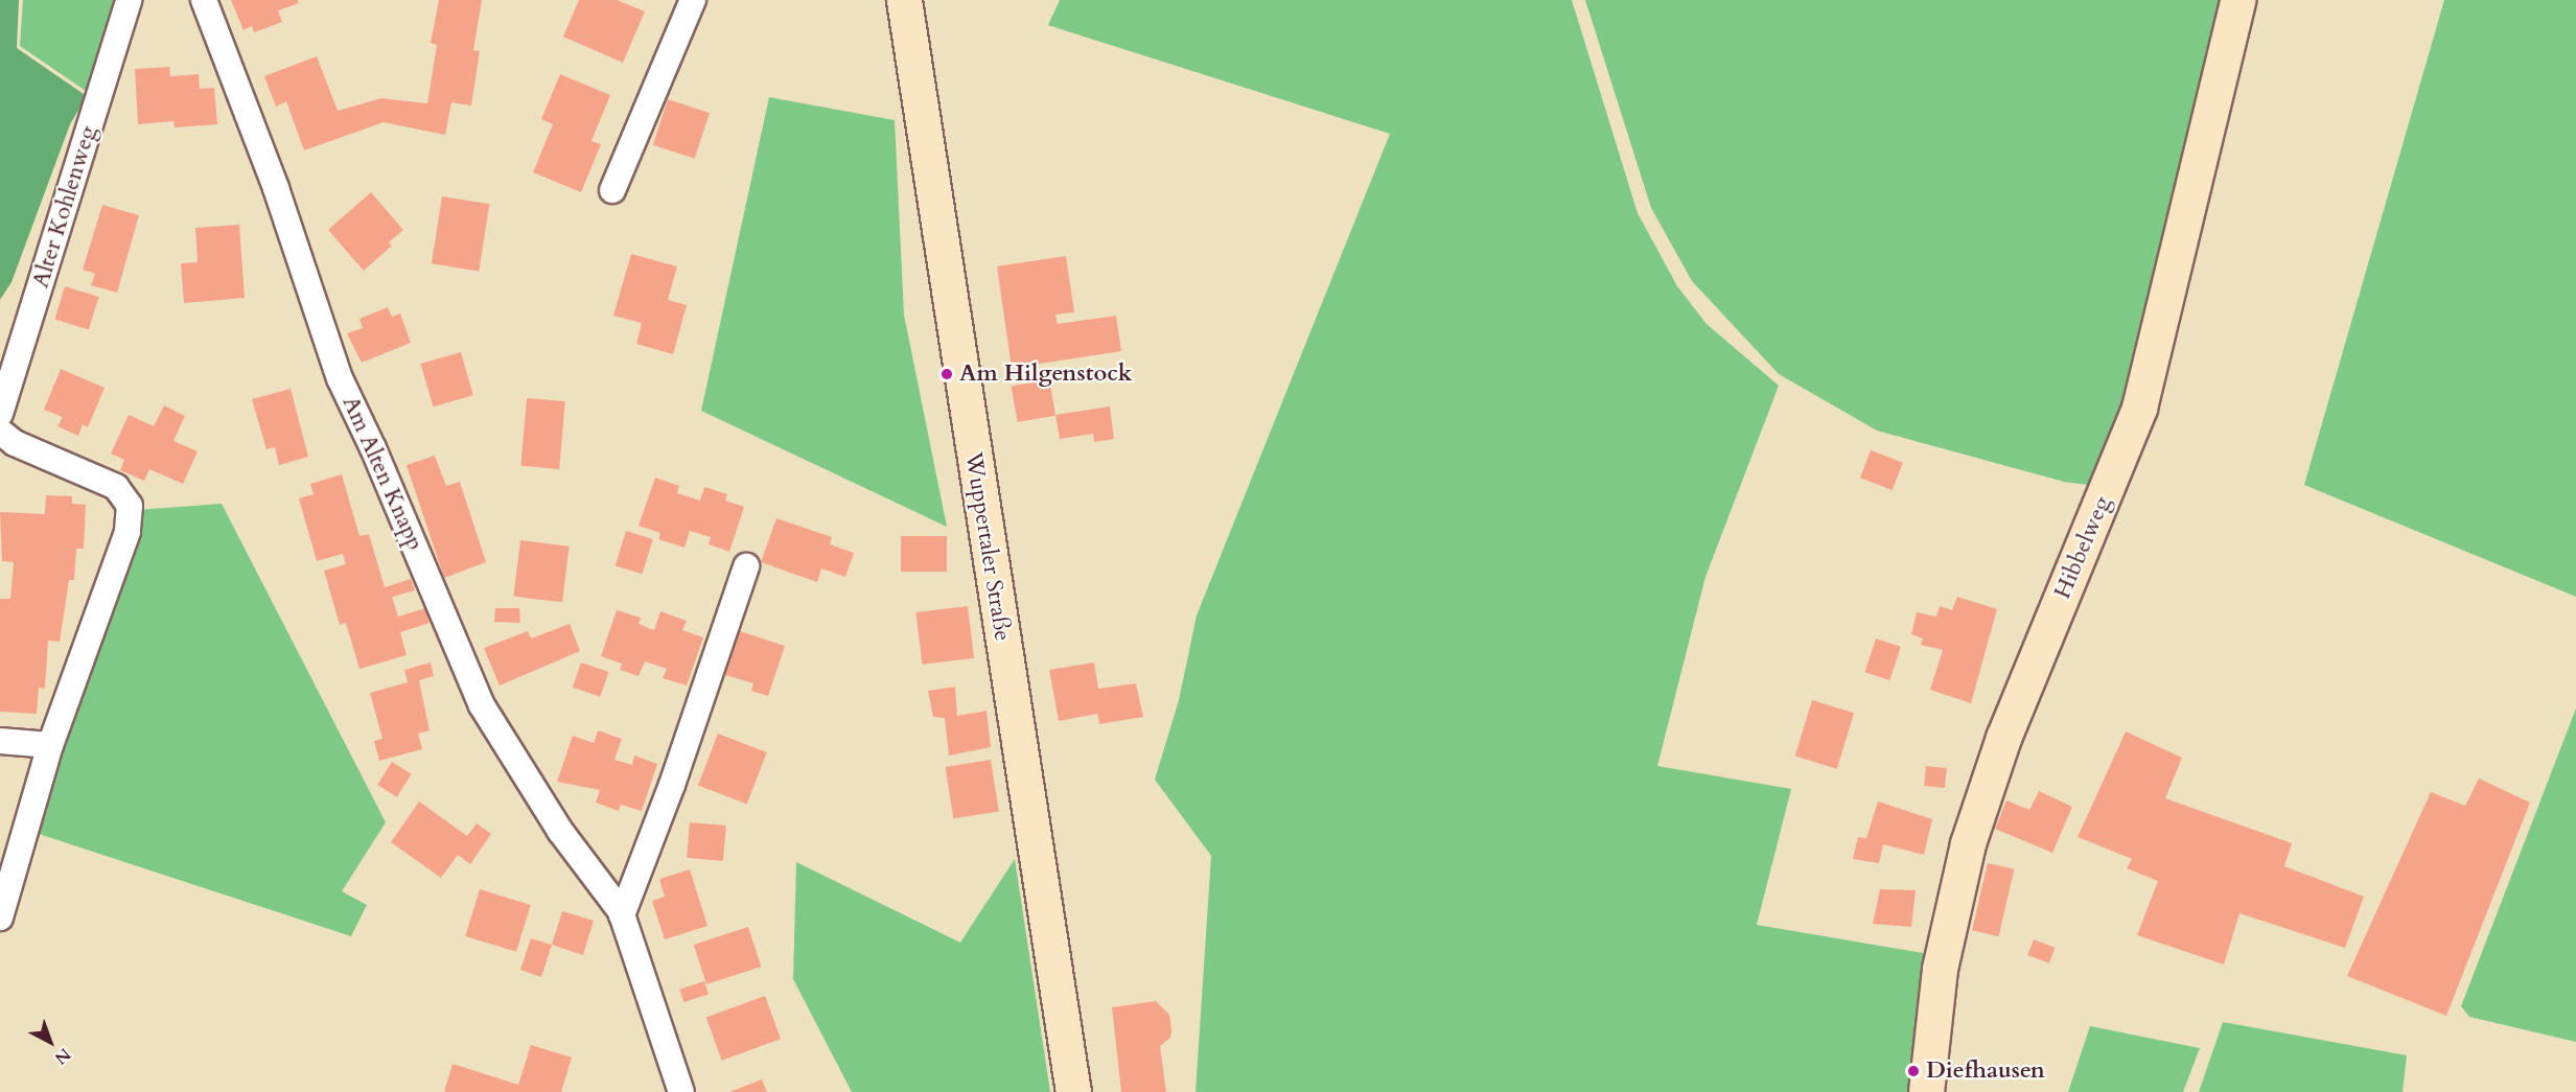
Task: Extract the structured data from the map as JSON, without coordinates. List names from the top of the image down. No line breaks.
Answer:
{"streets":{"street":["Alter Kohlenweg","Am Alten Knapp","Wuppertaler Straße","Hibbelweg"]},"places":["Am Hilgenstock","Diefhausen"],"north":"bottom right"}
